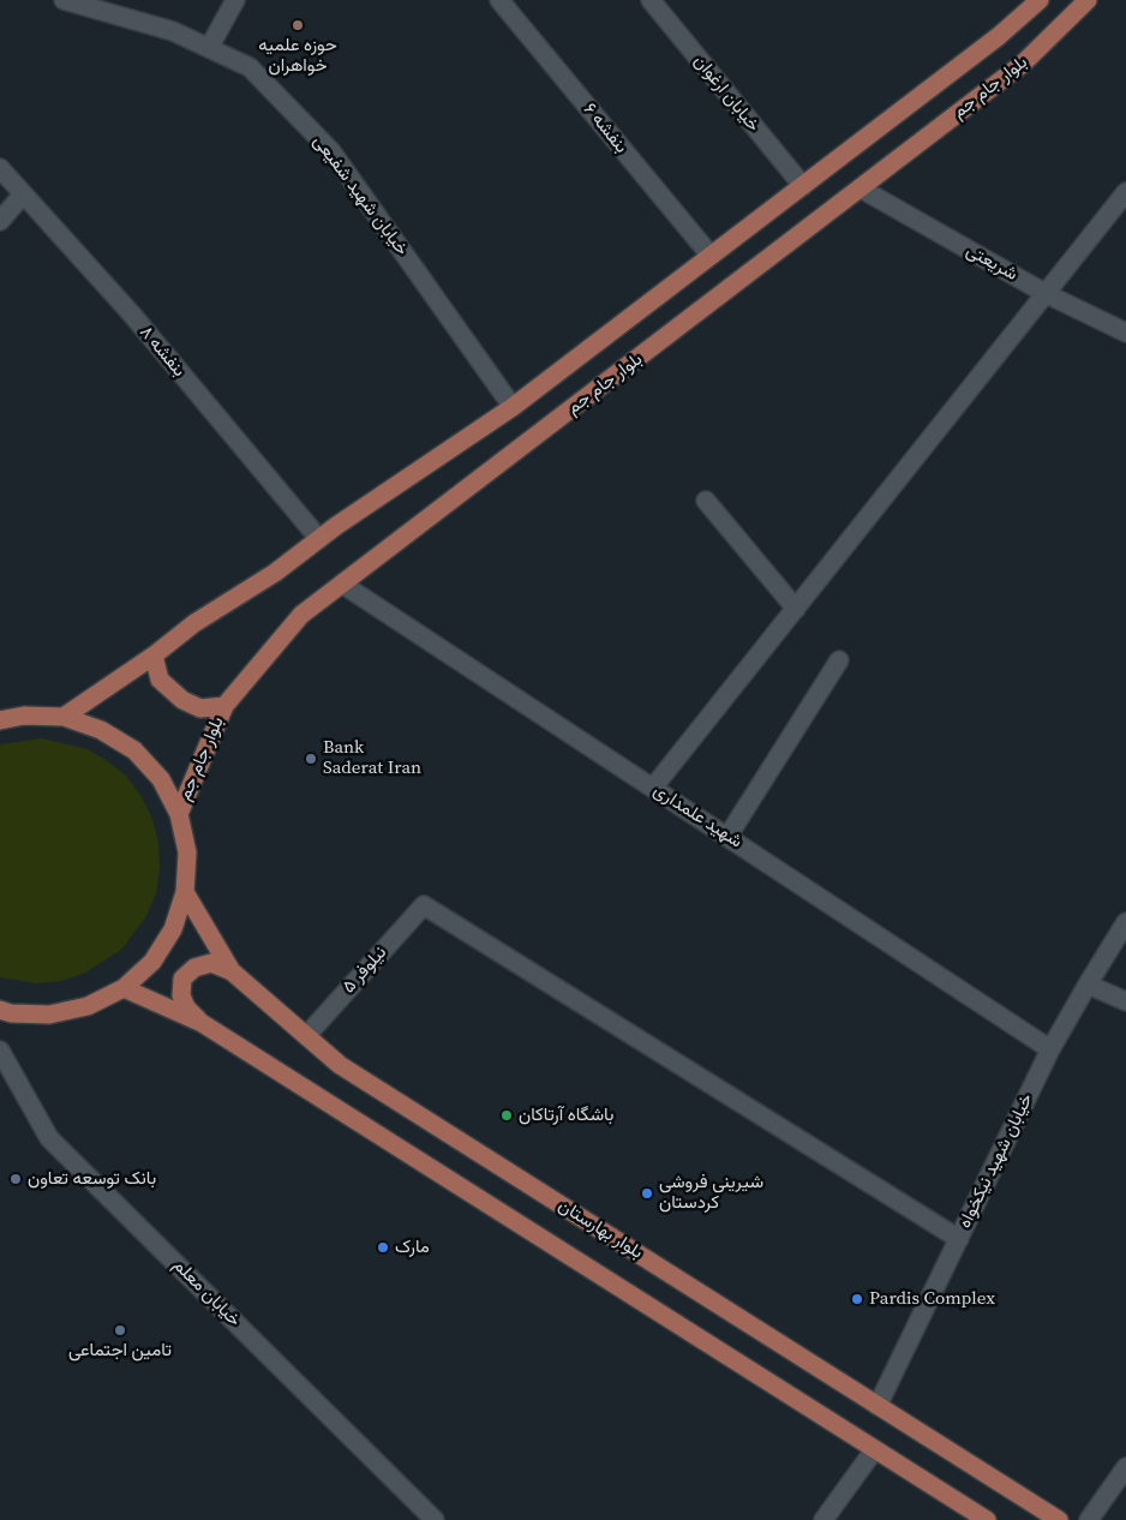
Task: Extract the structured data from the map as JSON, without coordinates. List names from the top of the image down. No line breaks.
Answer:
{"streets":{"main road":["بلوار جام جم","بلوار بهارستان"],"street":["خیابان ارغوان","بنفشه ۶","خیابان شهید شفیعی","شریعتی","بنفشه ۸","شهید علمداری","نیلوفر ۵","خیابان شهید نیکخواه","خیابان معلم"]},"crossings":[["بلوار جام جم","خیابان ارغوان"],["بلوار جام جم","بنفشه ۶"],["بلوار جام جم","خیابان شهید شفیعی"],["بلوار جام جم","شریعتی"],["بلوار جام جم","بنفشه ۸"],["بلوار جام جم","شهید علمداری"],["شهید علمداری","خیابان شهید نیکخواه"],["نیلوفر ۵","خیابان شهید نیکخواه"],["نیلوفر ۵","بلوار بهارستان"],["خیابان شهید نیکخواه","بلوار بهارستان"]],"places":["حوزه علمیه خواهران","Bank Saderat Iran","باشگاه آرتاکان","بانک توسعه تعاون","شیرینی فروشی کردستان","مارک","Pardis Complex","تامین اجتماعی"]}
